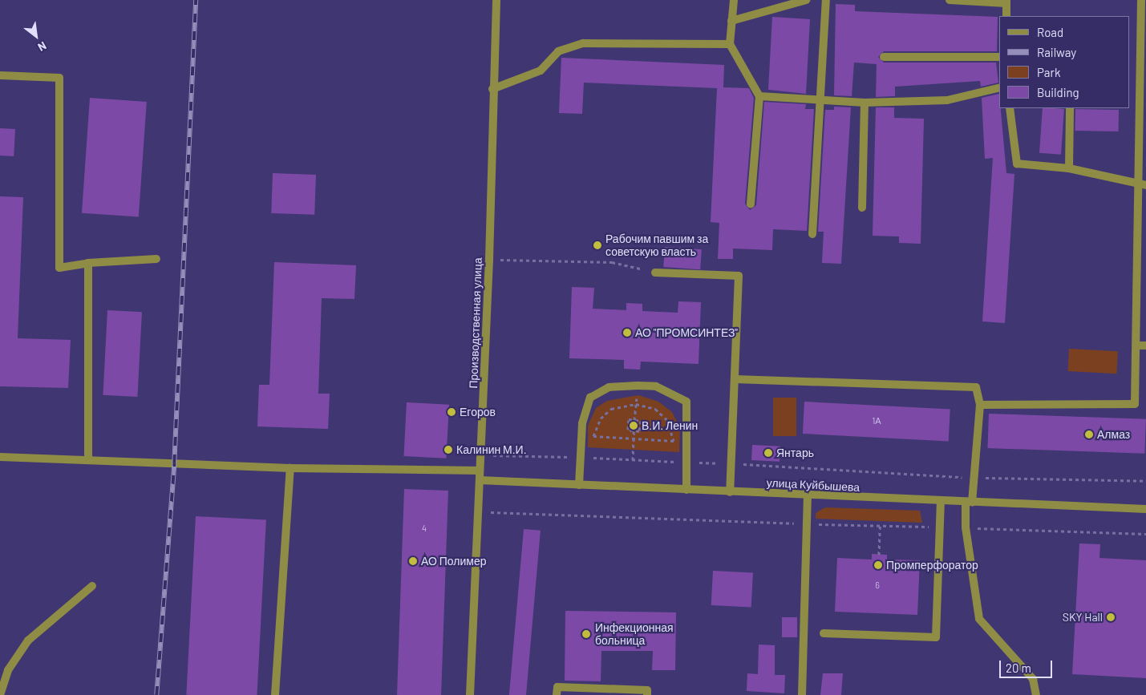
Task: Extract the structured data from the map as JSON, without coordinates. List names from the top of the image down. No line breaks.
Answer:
{"streets":{"street":["Производственная улица","улица Куйбышева"]},"crossings":[["Производственная улица","улица Куйбышева"]],"places":["Рабочим павшим за советскую власть","АО \"ПРОМСИНТЕЗ\"","Егоров","В.И. Ленин","Алмаз","Калинин М.И.","Янтарь","АО Полимер","Промперфоратор","SKY Hall","Инфекционная больница"],"house_numbers":["1А","4","6"],"legend":["Road","Railway","Park","Building"],"scale_bar":"20 m","north":"bottom right"}
